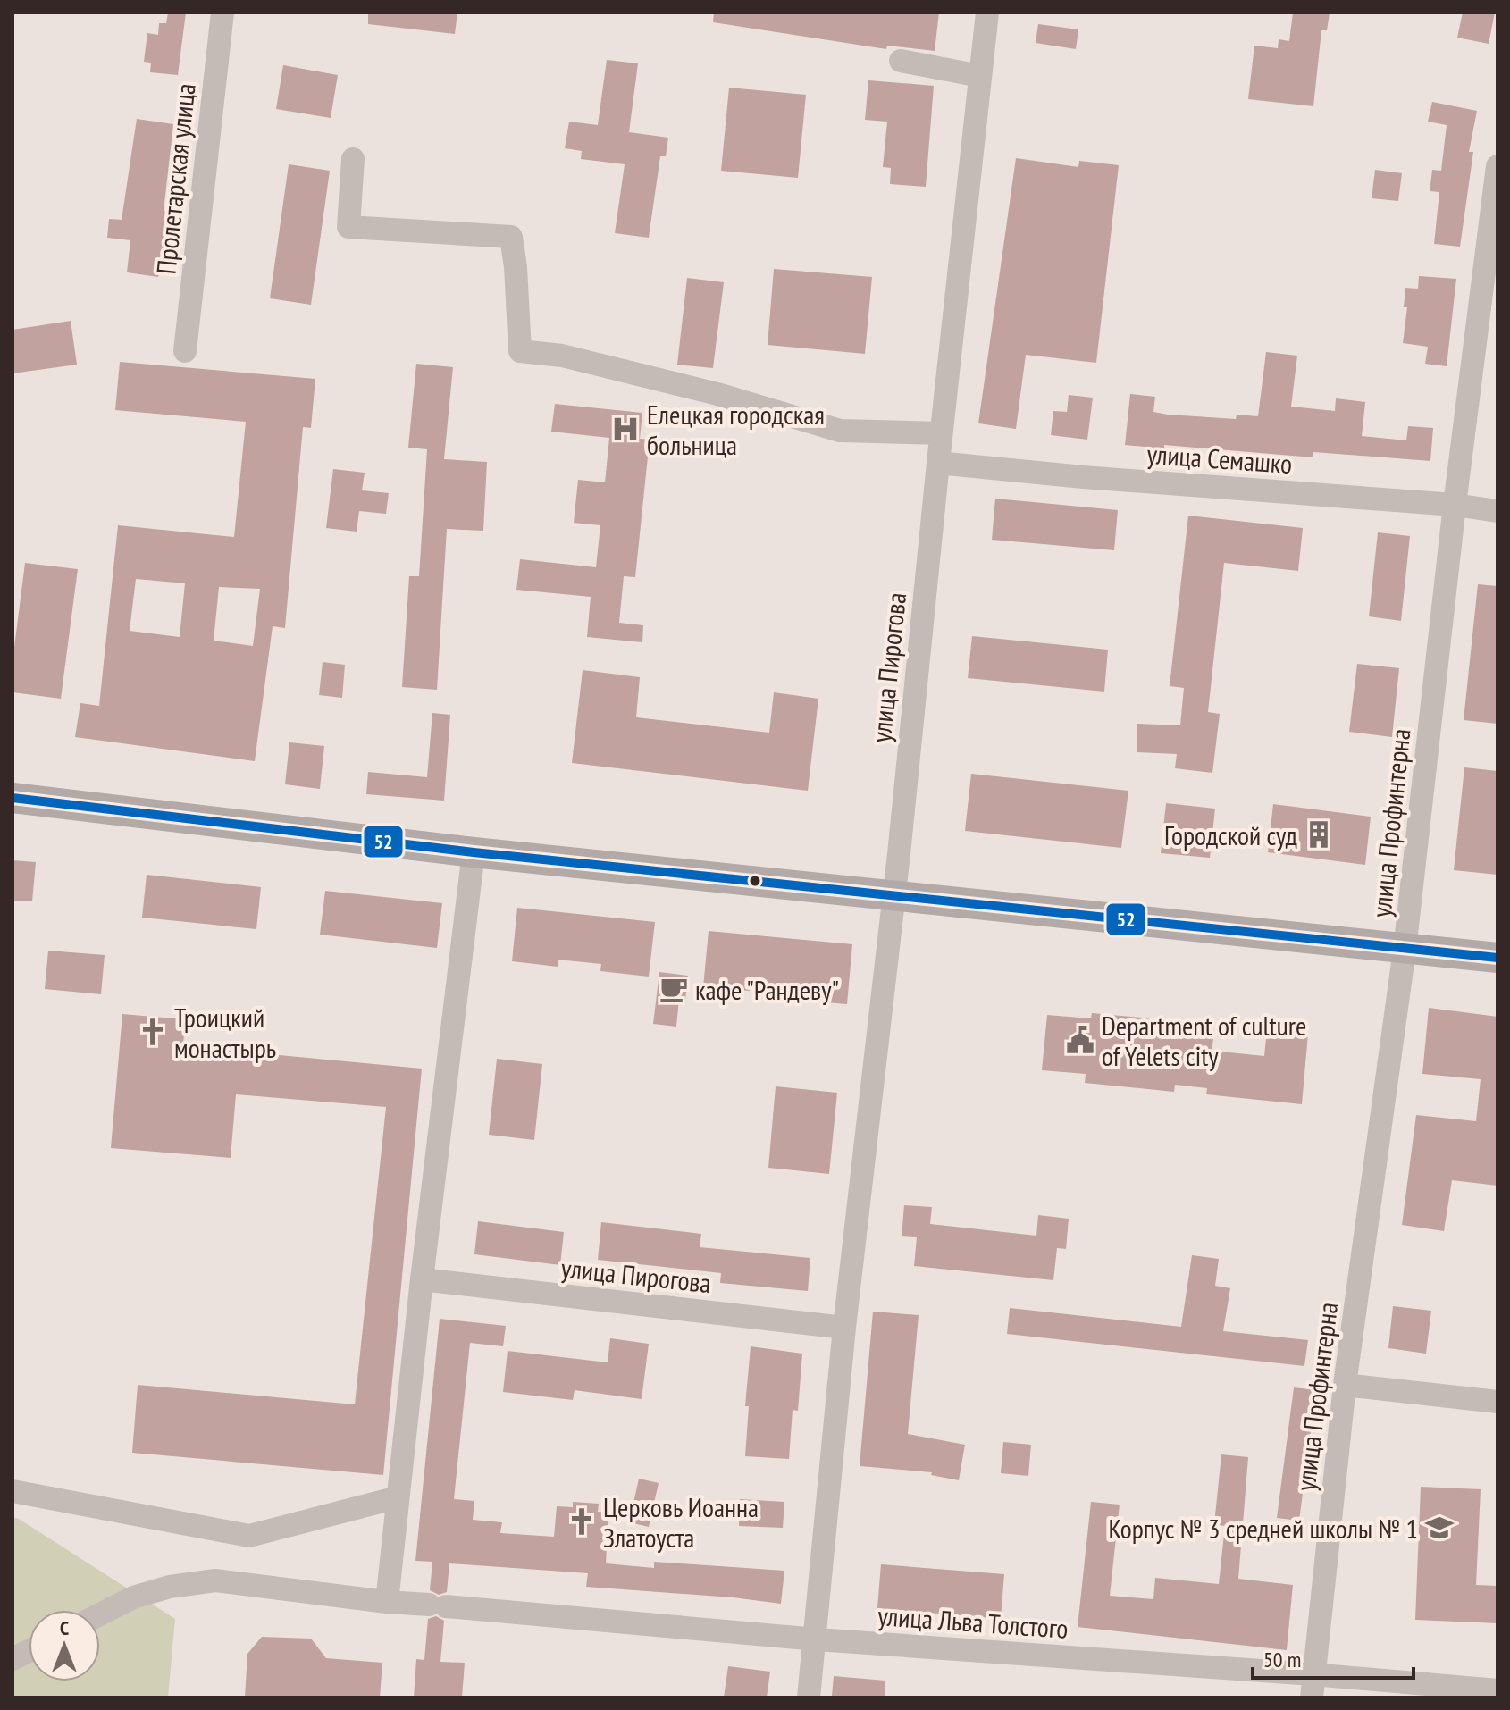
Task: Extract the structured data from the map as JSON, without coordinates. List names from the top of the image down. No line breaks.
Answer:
{"streets":{"street":["Пролетарская улица","улица Семашко","улица Пирогова","улица Профинтерна","улица Льва Толстого"]},"crossings":[["улица Семашко","улица Пирогова"],["улица Семашко","улица Профинтерна"],["улица Пирогова","улица Льва Толстого"],["улица Профинтерна","улица Льва Толстого"]],"places":{"hospital":["Елецкая городская больница"],"building":["Городской суд"],"cafe":["кафе \"Рандеву\""],"church":["Троицкий монастырь","Церковь Иоанна Златоуста"],"public building":["Department of culture of Yelets city"],"school or university":["Корпус № 3 средней школы № 1"]},"lines":["transit line 52"],"scale_bar":"50 m","north":"top"}
